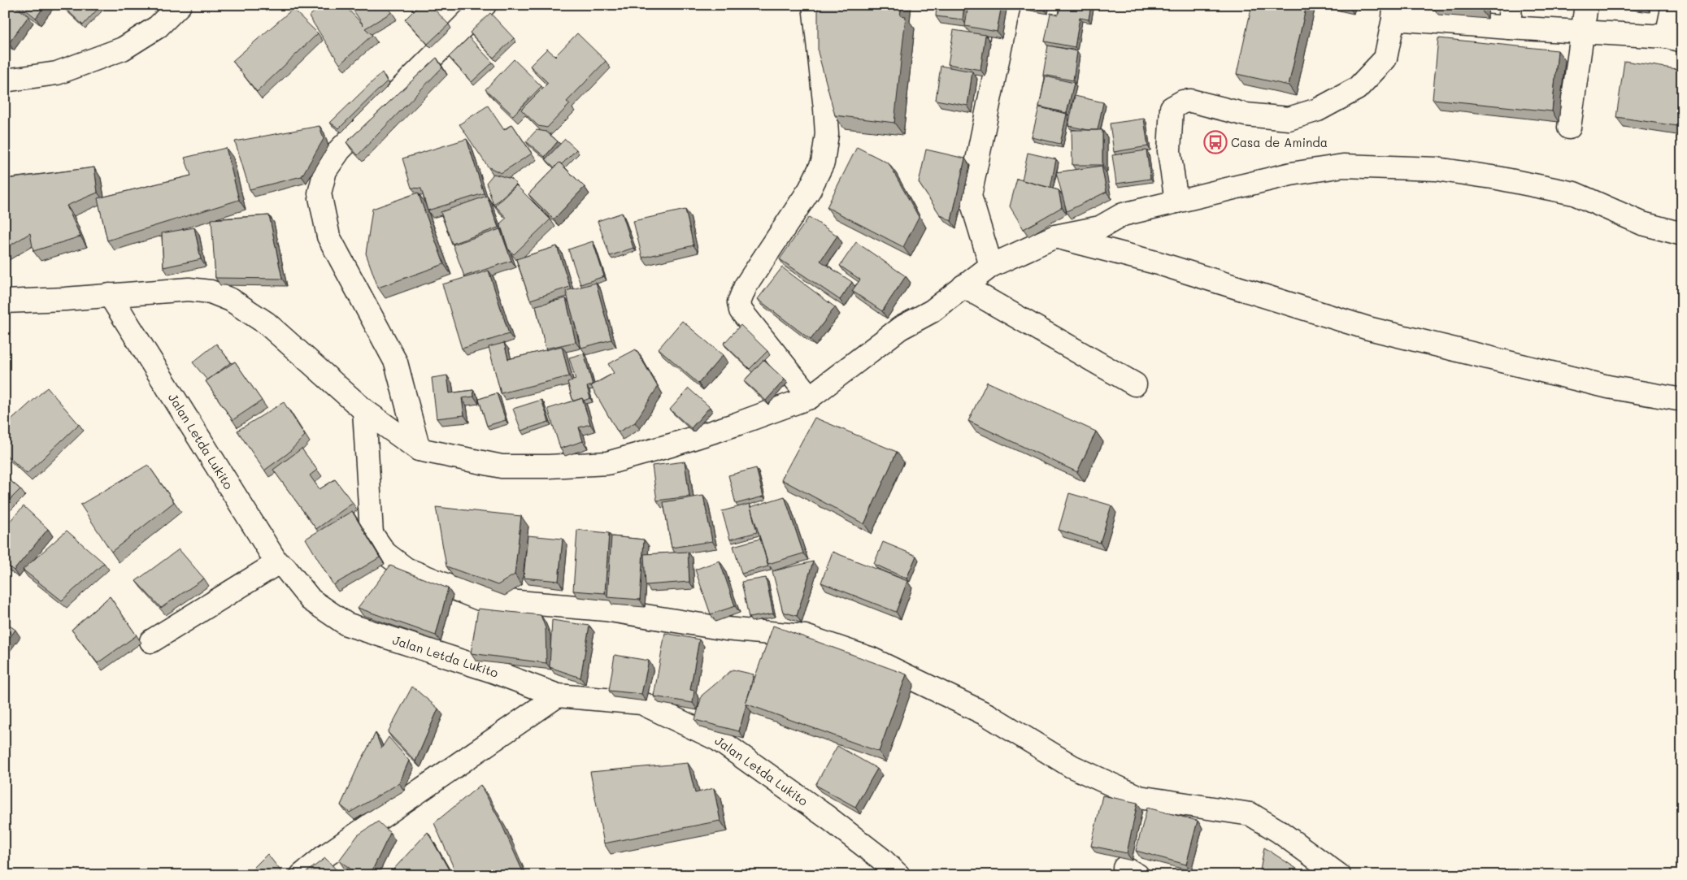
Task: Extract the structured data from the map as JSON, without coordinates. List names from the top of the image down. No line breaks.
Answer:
{"streets":{"main road":["Jalan Letda Lukito"]},"places":{"bus stop":["Casa de Aminda"]}}
